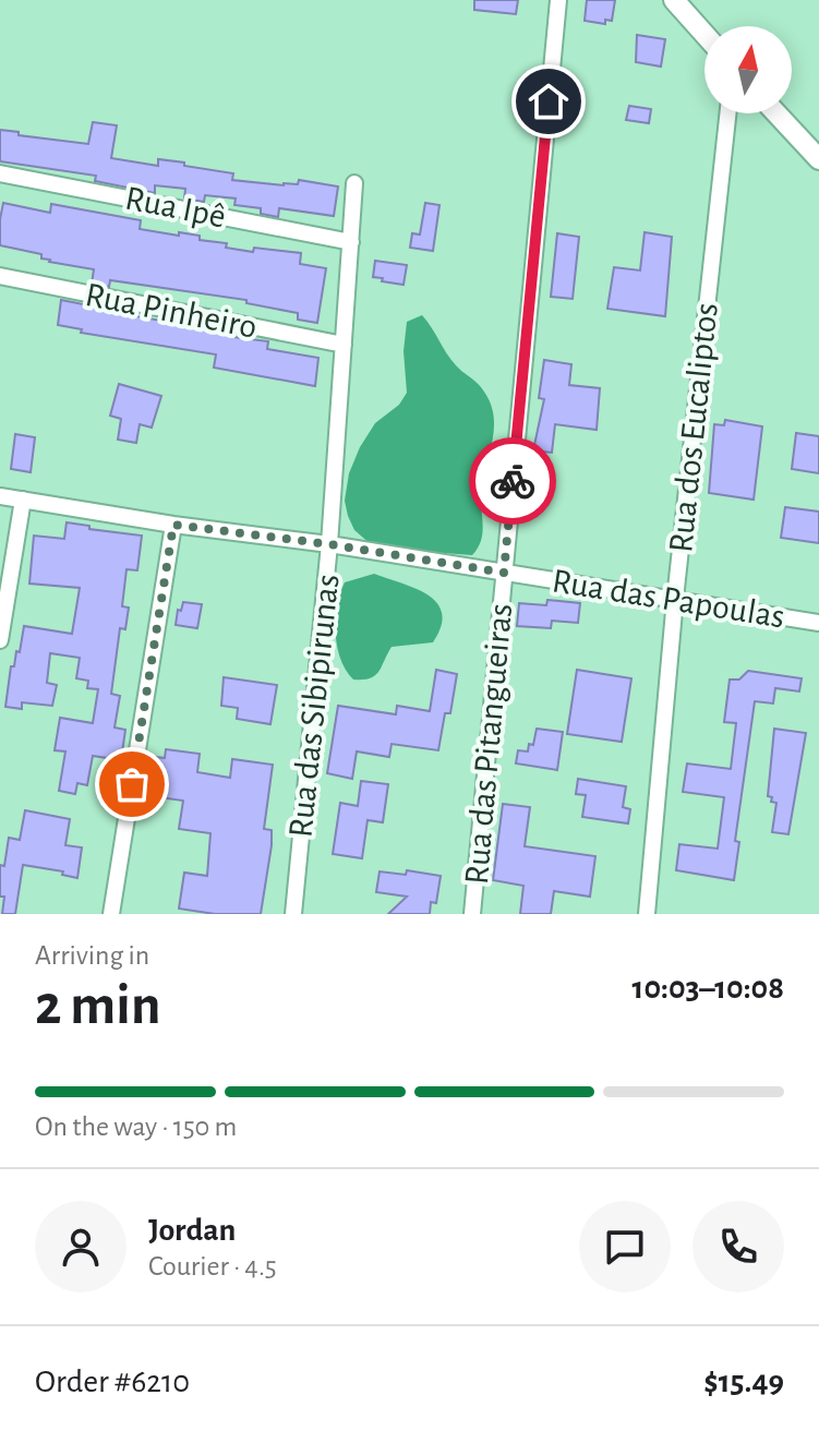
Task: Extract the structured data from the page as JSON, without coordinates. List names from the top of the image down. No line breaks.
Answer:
{"streets":{"street":["Rua Ipê","Rua Pinheiro","Rua dos Eucaliptos","Rua das Papoulas","Rua das Sibipirunas","Rua das Pitangueiras"]},"crossings":[["Rua Ipê","Rua das Sibipirunas"],["Rua Pinheiro","Rua das Sibipirunas"],["Rua dos Eucaliptos","Rua das Papoulas"],["Rua das Papoulas","Rua das Sibipirunas"],["Rua das Papoulas","Rua das Pitangueiras"]],"north":"top","page":{"heading":["2 min","Arriving in","10:03–10:08"],"panel":["Jordan","Courier · 4.5","Order #6210","$15.49"],"bar":"On the way · 150 m"}}
